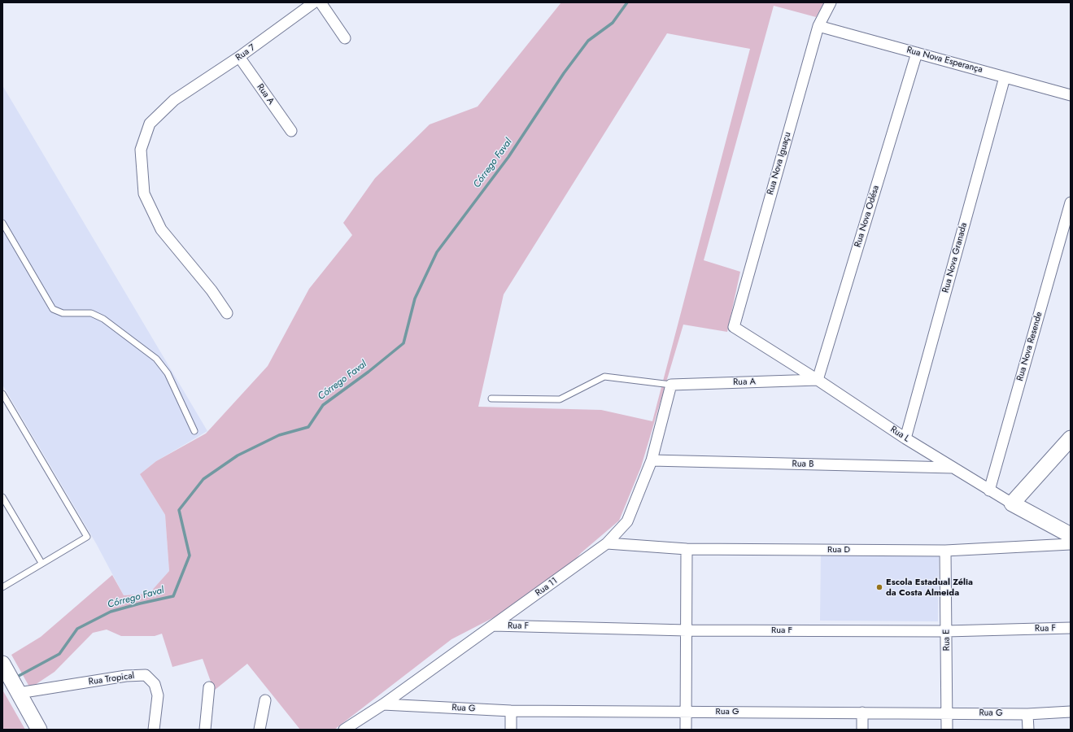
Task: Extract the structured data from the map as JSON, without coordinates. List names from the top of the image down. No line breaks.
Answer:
{"streets":{"street":["Rua 7","Rua Nova Esperança","Rua A","Rua Nova Iguaçu","Rua Nova Odésa","Rua Nova Granada","Rua Nova Resende","Rua L","Rua B","Rua D","Rua 11","Rua F","Rua E","Rua Tropical","Rua G"]},"crossings":[["Rua 7","Rua A"],["Rua Nova Esperança","Rua Nova Iguaçu"],["Rua Nova Esperança","Rua Nova Odésa"],["Rua Nova Esperança","Rua Nova Granada"],["Rua A","Rua Nova Odésa"],["Rua A","Rua L"],["Rua A","Rua 11"],["Rua Nova Iguaçu","Rua L"],["Rua Nova Odésa","Rua L"],["Rua Nova Granada","Rua L"],["Rua Nova Resende","Rua L"],["Rua L","Rua B"],["Rua B","Rua 11"],["Rua D","Rua 11"],["Rua D","Rua E"],["Rua 11","Rua F"],["Rua 11","Rua G"],["Rua F","Rua E"],["Rua E","Rua G"]],"water":["Córrego Faval"],"places":["Escola Estadual Zélia da Costa Almeida"]}
